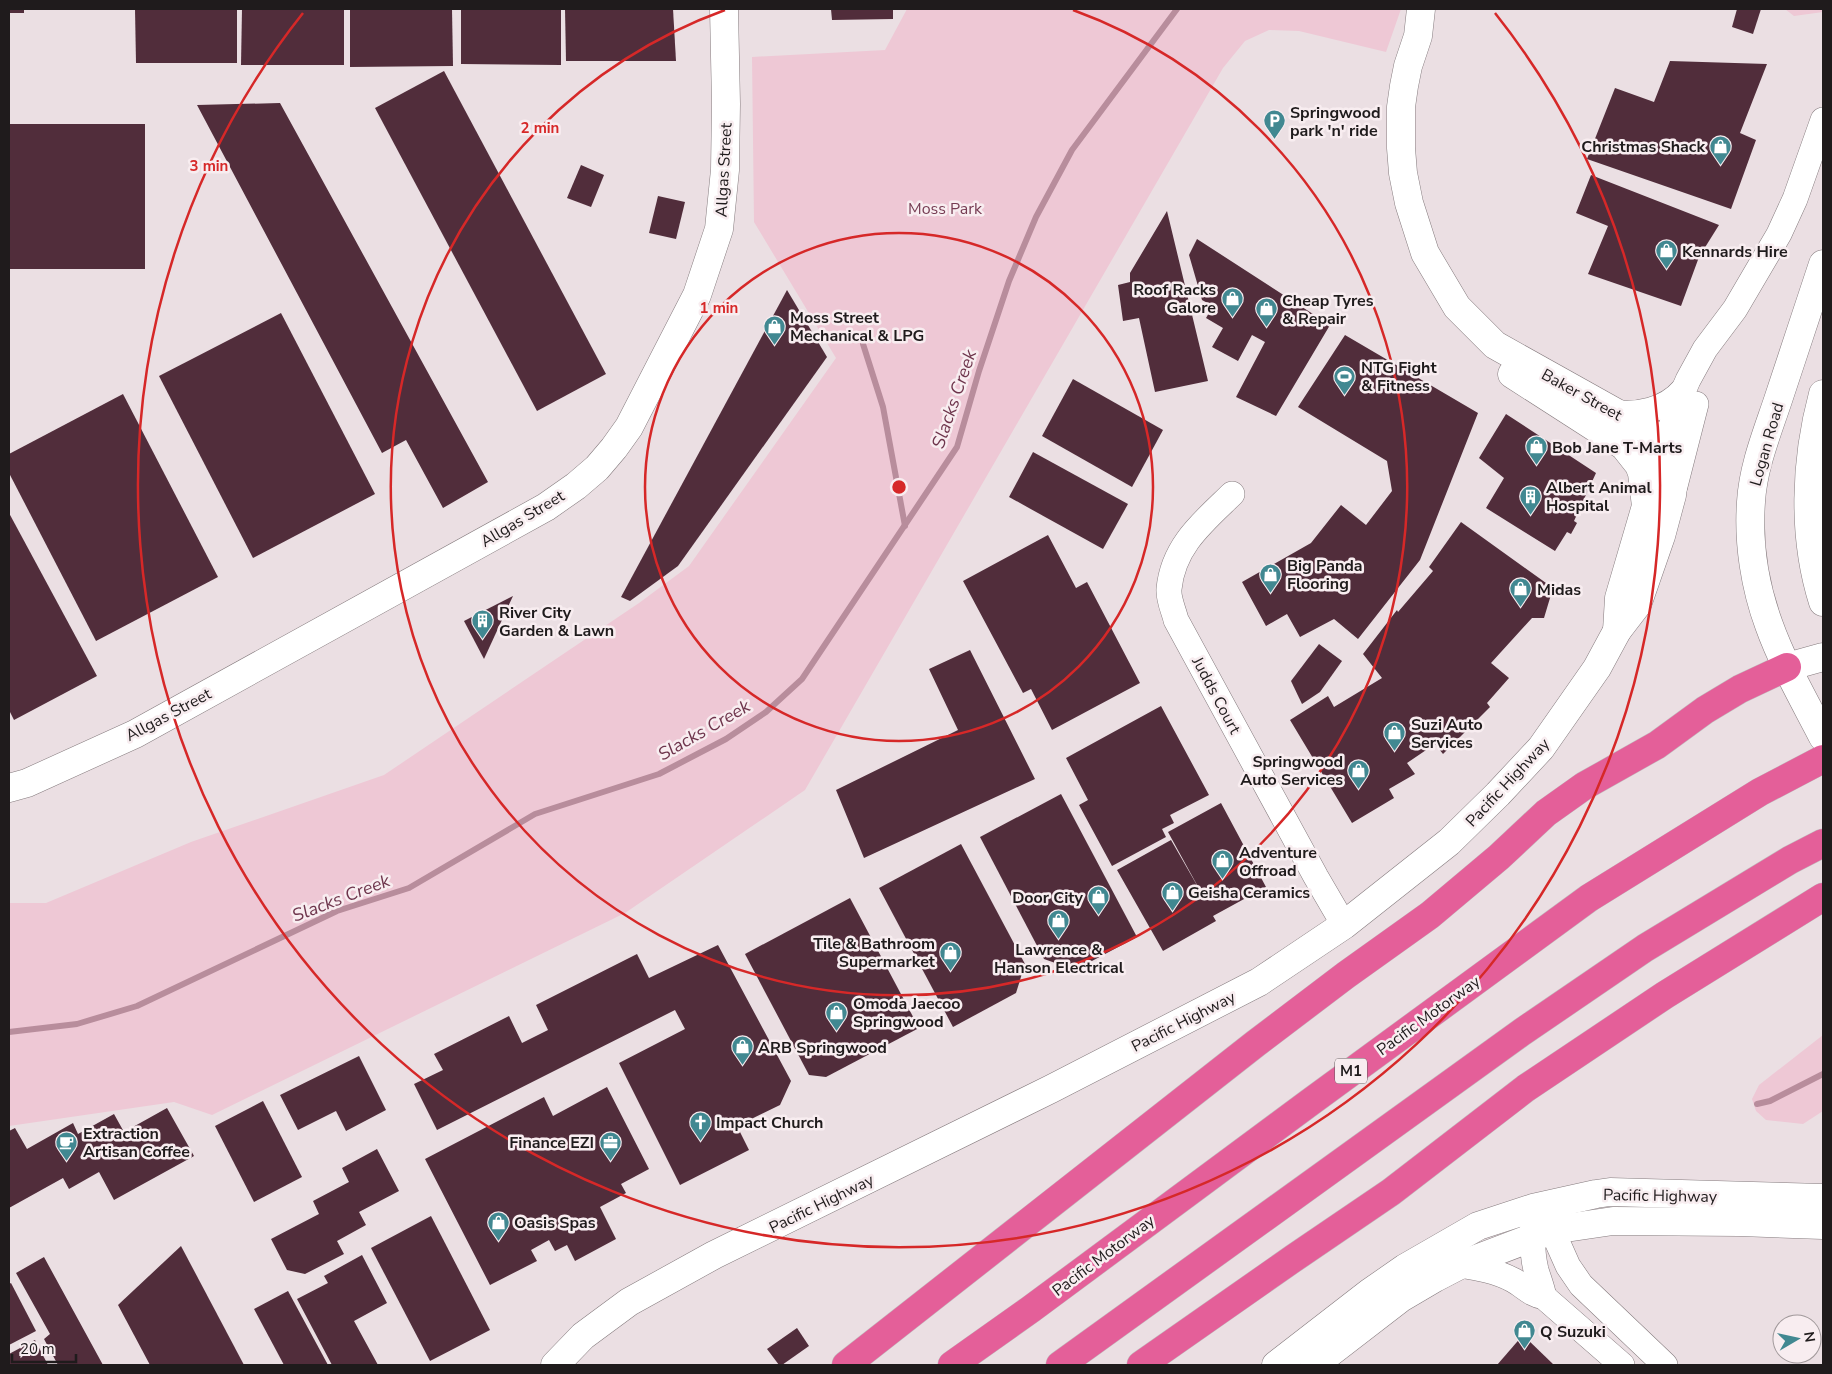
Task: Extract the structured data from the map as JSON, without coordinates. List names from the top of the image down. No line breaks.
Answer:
{"streets":{"highway":["Pacific Motorway","M1"],"street":["Allgas Street","Baker Street","Logan Road","Judds Court","Pacific Highway"]},"crossings":[["Baker Street","Pacific Highway"],["Judds Court","Pacific Highway"]],"water":["Slacks Creek"],"parks":["Moss Park"],"places":{"parking":["Springwood park 'n' ride"],"shop":["Christmas Shack","Kennards Hire","Roof Racks Galore","Cheap Tyres & Repair","Moss Street Mechanical & LPG","Bob Jane T-Marts","Big Panda Flooring","Midas","Suzi Auto Services","Springwood Auto Services","Adventure Offroad","Geisha Ceramics","Door City","Lawrence & Hanson Electrical","Tile & Bathroom Supermarket","Omoda Jaecoo Springwood","ARB Springwood","Oasis Spas","Q Suzuki"],"sports":["NTG Fight & Fitness"],"building":["Albert Animal Hospital","River City Garden & Lawn"],"church":["Impact Church"],"cafe":["Extraction Artisan Coffee"],"office":["Finance EZI"]},"scale_bar":"20 m","north":"right","rings":["2 min","3 min","1 min"]}
